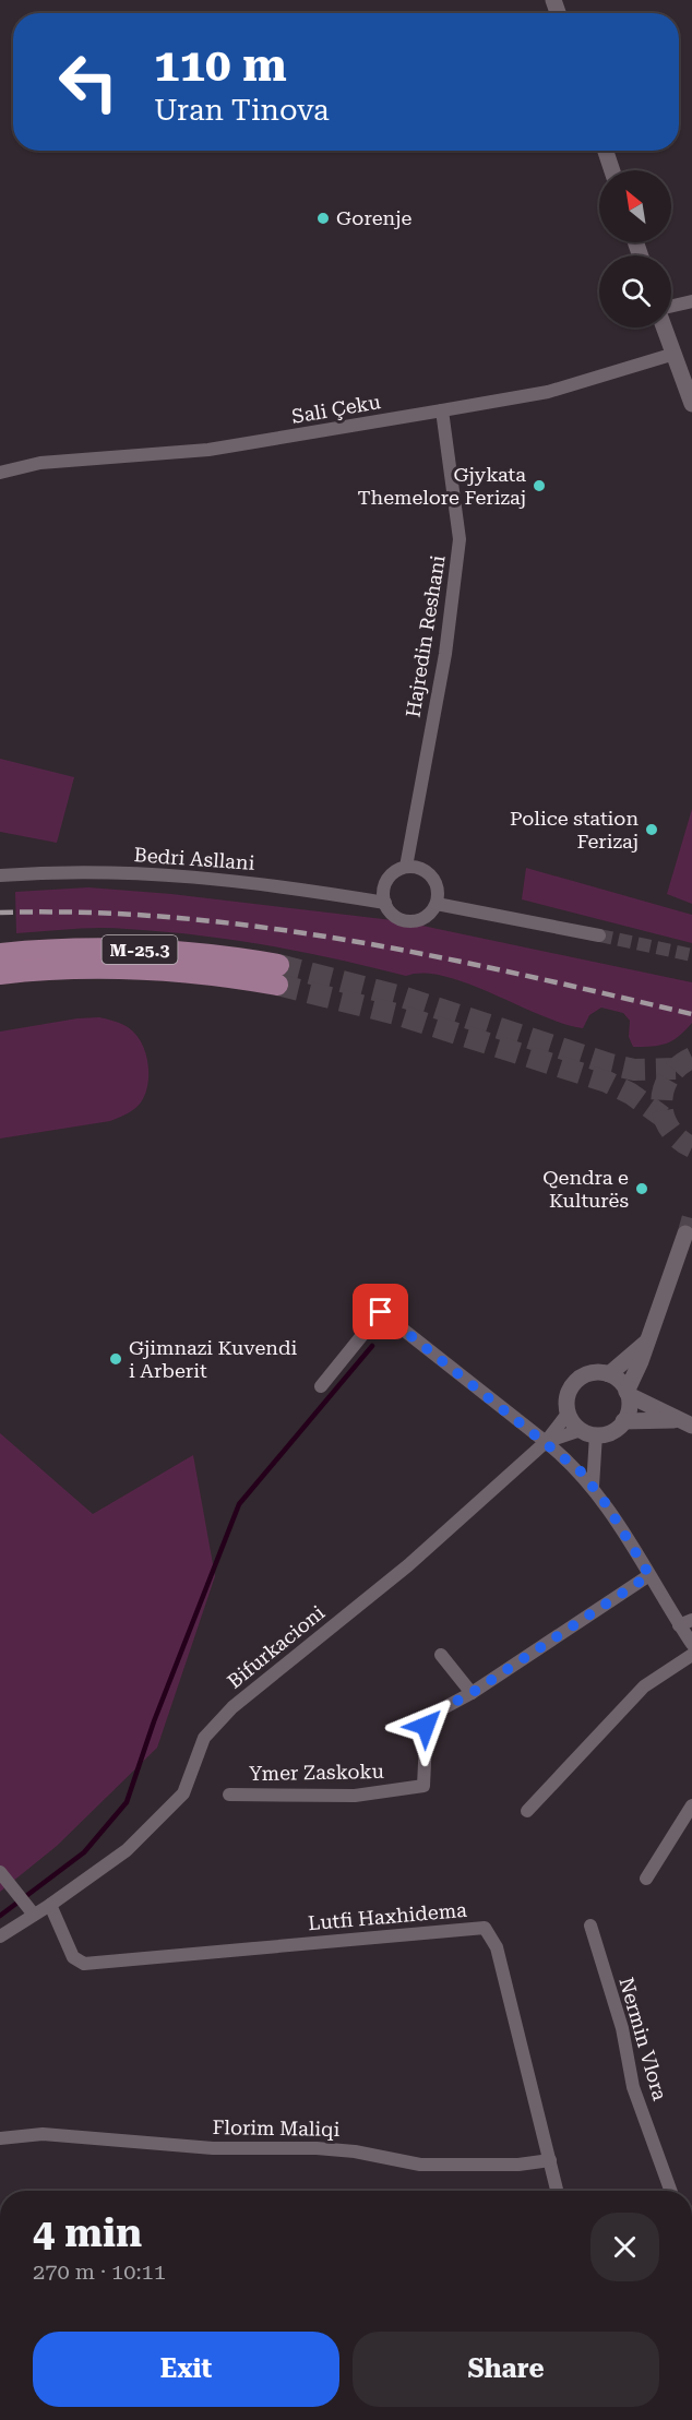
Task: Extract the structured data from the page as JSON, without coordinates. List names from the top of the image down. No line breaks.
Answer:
{"streets":{"main road":["M-25.3"],"street":["Sali Çeku","Hajredin Reshani","Bedri Asllani","Bifurkacioni","Ymer Zaskoku","Lutfi Haxhidema","Nermin Vlora","Florim Maliqi"]},"crossings":[["Sali Çeku","Hajredin Reshani"],["Hajredin Reshani","Bedri Asllani"],["Bifurkacioni","Lutfi Haxhidema"],["Lutfi Haxhidema","Florim Maliqi"]],"places":["Gorenje","Gjykata Themelore Ferizaj","Police station Ferizaj","Qendra e Kulturës","Gjimnazi Kuvendi i Arberit"],"north":"top left","page":{"turn":["110 m","Uran Tinova"],"heading":["4 min","270 m · 10:11"],"buttons":["Exit","Share"]}}
